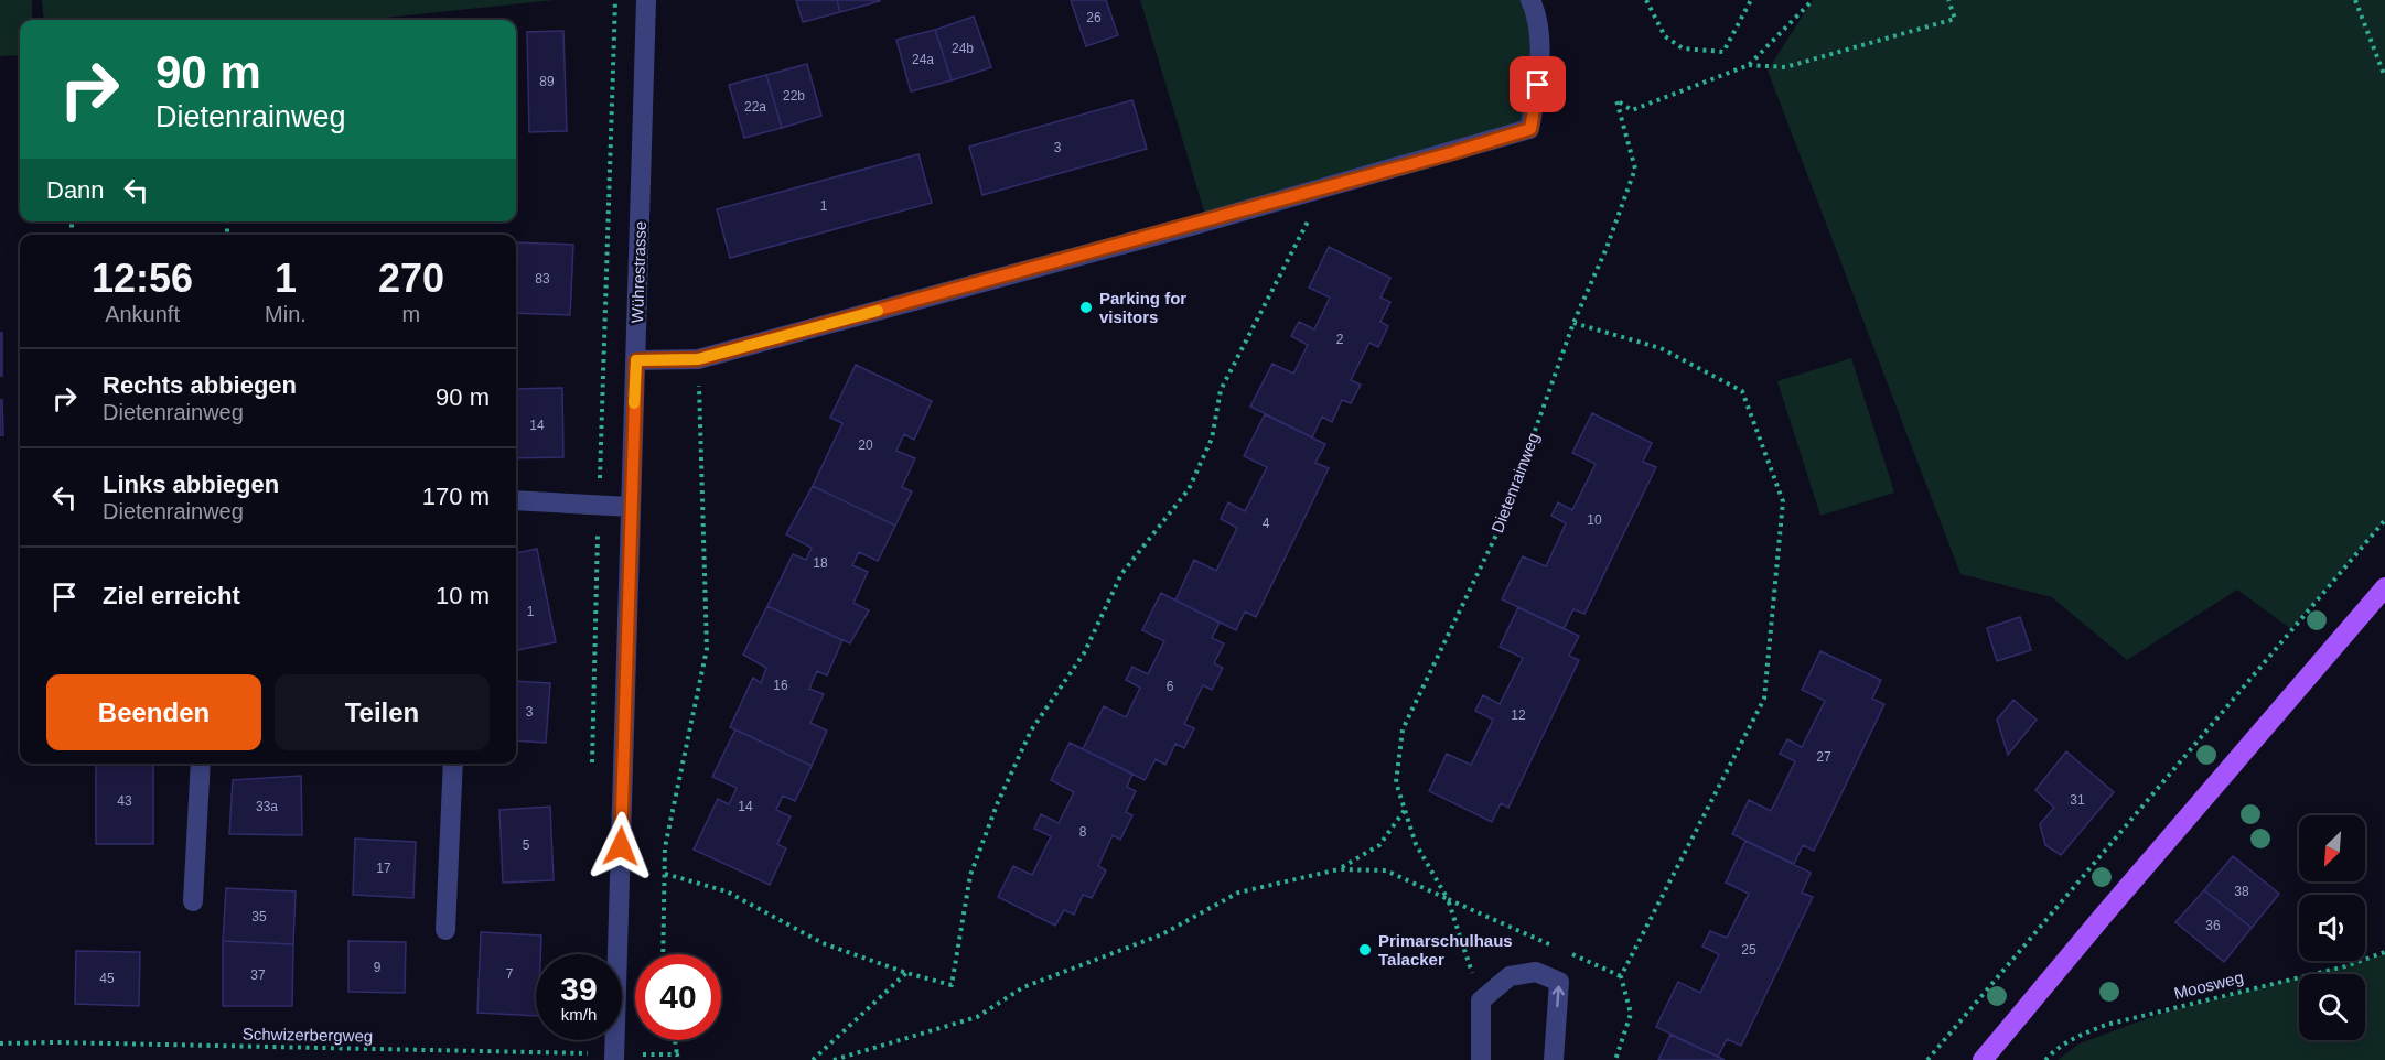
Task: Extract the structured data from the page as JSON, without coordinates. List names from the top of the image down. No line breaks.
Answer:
{"streets":{"street":["Wührestrasse"],"path":["Dietenrainweg","Moosweg","Schwizerbergweg"]},"crossings":[["Wührestrasse","Schwizerbergweg"]],"places":["Parking for visitors","Primarschulhaus Talacker"],"house_numbers":["26","24b","24a","89","22b","22a","3","1","83","2","14","20","10","4","18","1","16","6","3","12","27","31","43","33a","14","8","5","17","38","35","36","25","9","7","37","45"],"north":"bottom left","page":{"turn":["90 m","Dietenrainweg"],"then":"Dann","eta":["12:56","Ankunft","1","Min.","270","m"],"list":[{"name":"Rechts abbiegen","note":"Dietenrainweg","value":"90 m"},{"name":"Links abbiegen","note":"Dietenrainweg","value":"170 m"},{"name":"Ziel erreicht","value":"10 m"}],"buttons":["Beenden","Teilen"],"speed":"39 km/h","limit":"40"}}
